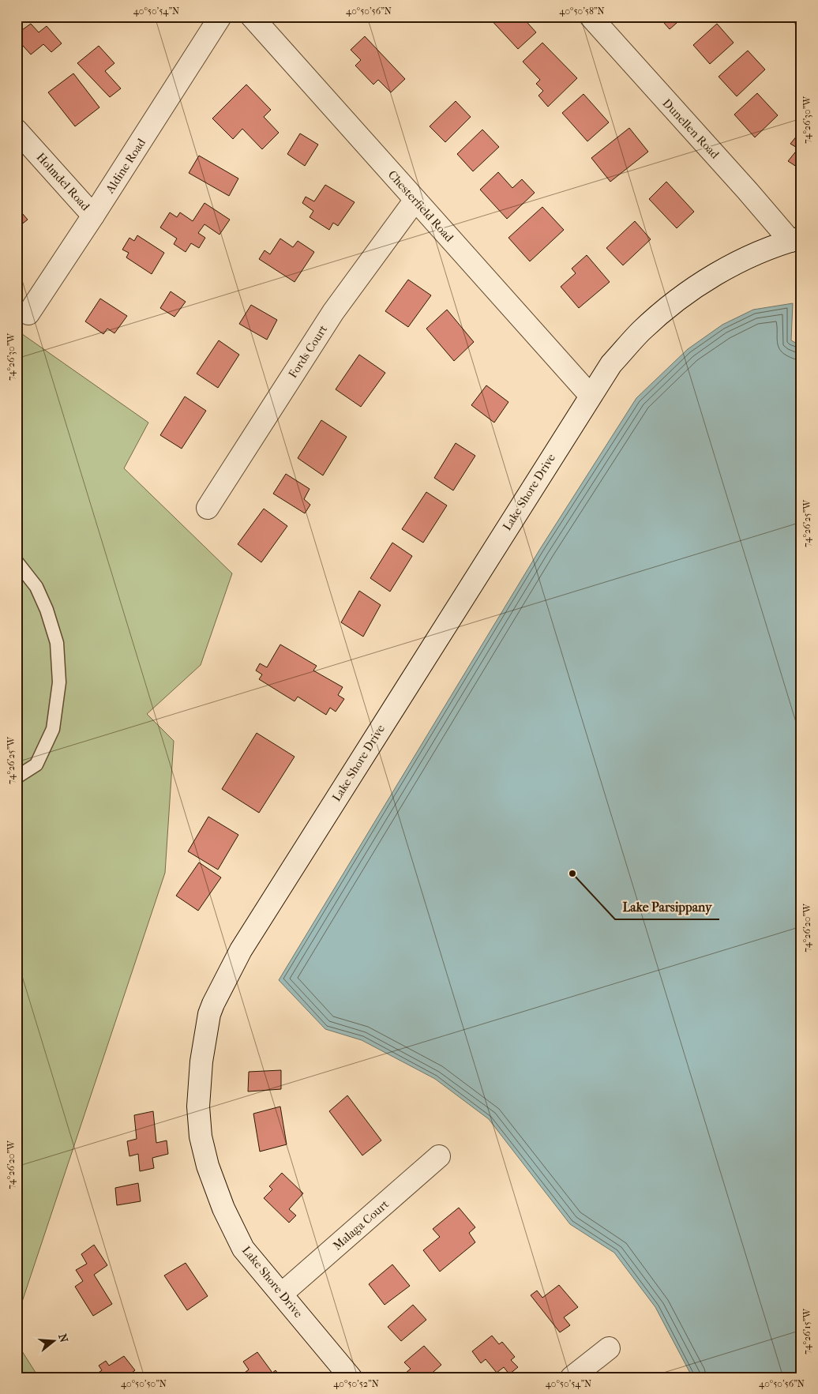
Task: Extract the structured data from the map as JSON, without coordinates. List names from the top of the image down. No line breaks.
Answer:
{"streets":{"street":["Dunellen Road","Aldine Road","Holmdel Road","Chesterfield Road","Fords Court","Lake Shore Drive","Malaga Court"]},"crossings":[["Dunellen Road","Lake Shore Drive"],["Aldine Road","Holmdel Road"],["Chesterfield Road","Fords Court"],["Chesterfield Road","Lake Shore Drive"],["Lake Shore Drive","Malaga Court"]],"places":["Lake Parsippany"],"north":"right","coordinates":["40°50'54\"N","40°50'56\"N","40°50'58\"N","74°26'30\"W","74°26'25\"W","74°26'20\"W","74°26'15\"W","40°50'50\"N","40°50'52\"N"]}
